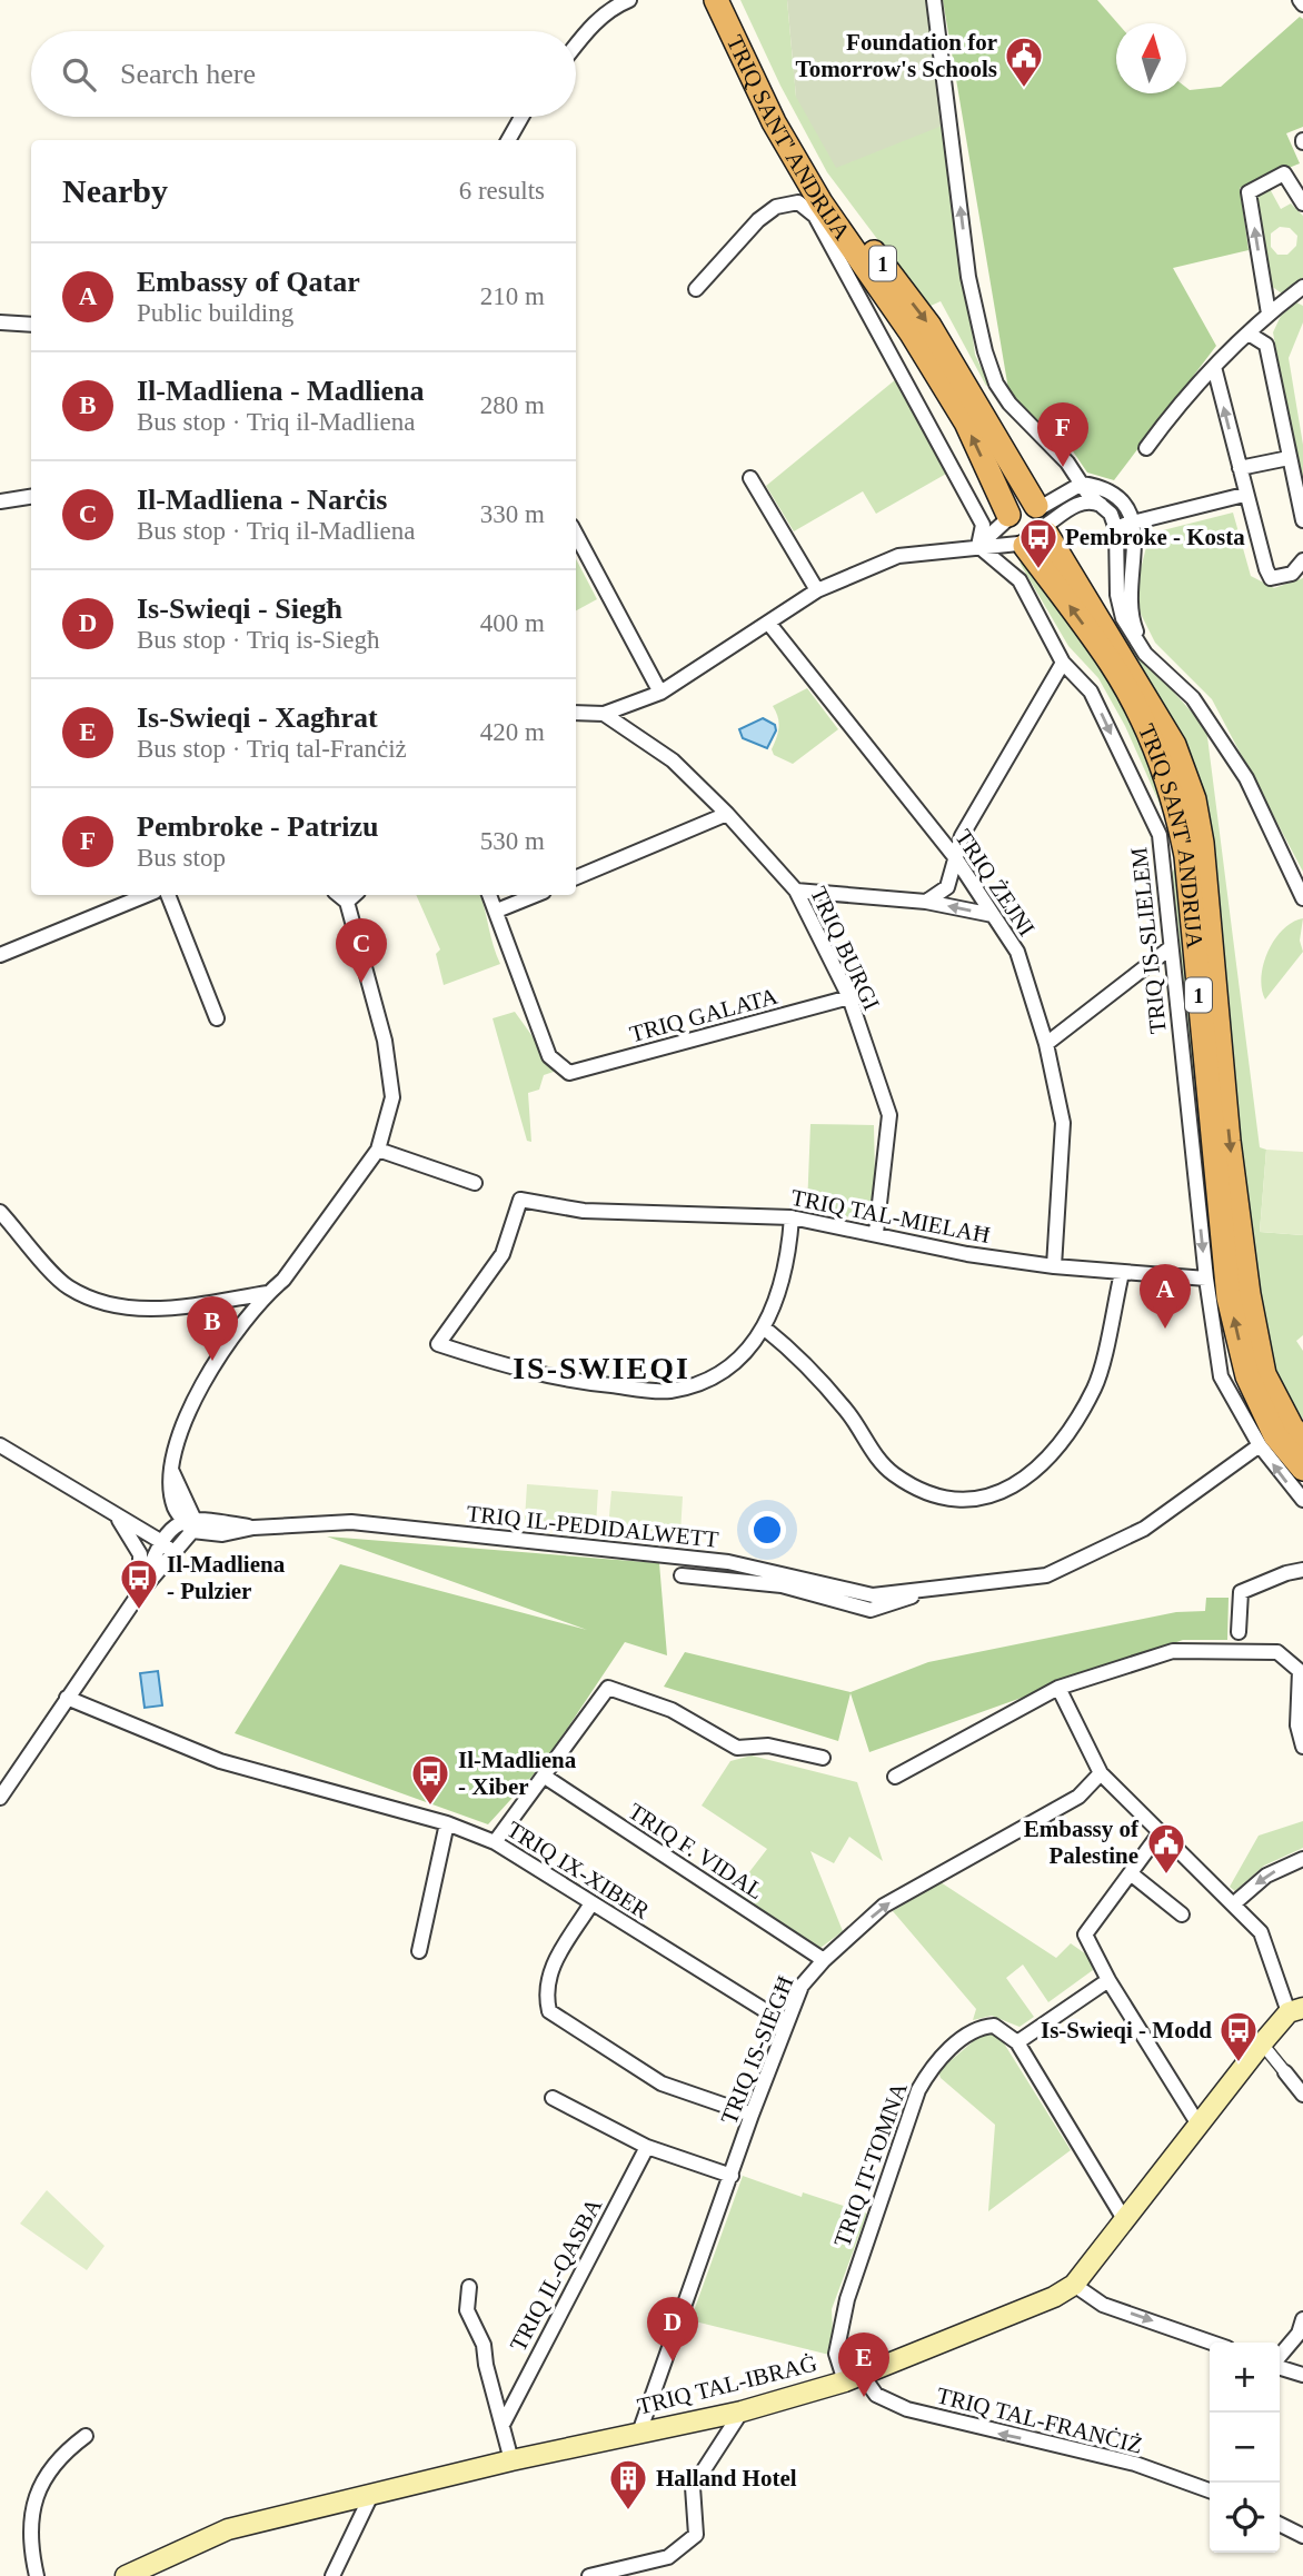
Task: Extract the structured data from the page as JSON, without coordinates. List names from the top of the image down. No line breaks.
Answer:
{"streets":{"highway":["TRIQ SANT' ANDRIJA","1"],"main road":["TRIQ TAL-IBRAĠ"],"street":["TRIQ ŻEJNI","TRIQ IS-SLIELEM","TRIQ BURGI","TRIQ GALATA","TRIQ TAL-MIELAĦ","TRIQ IL-PEDIDALWETT","TRIQ F. VIDAL","TRIQ IX-XIBER","TRIQ IS-SIEGĦ","TRIQ IT-TOMNA","TRIQ IL-QASBA","TRIQ TAL-FRANĊIŻ"]},"crossings":[["TRIQ ŻEJNI","TRIQ TAL-MIELAĦ"],["TRIQ IS-SLIELEM","TRIQ TAL-MIELAĦ"],["TRIQ IS-SLIELEM","TRIQ IL-PEDIDALWETT"],["TRIQ BURGI","TRIQ GALATA"],["TRIQ BURGI","TRIQ TAL-MIELAĦ"],["TRIQ F. VIDAL","TRIQ IS-SIEGĦ"],["TRIQ IX-XIBER","TRIQ IS-SIEGĦ"],["TRIQ IS-SIEGĦ","TRIQ TAL-IBRAĠ"],["TRIQ IT-TOMNA","TRIQ TAL-IBRAĠ"],["TRIQ IT-TOMNA","TRIQ TAL-FRANĊIŻ"],["TRIQ TAL-IBRAĠ","TRIQ TAL-FRANĊIŻ"]],"one_way":["TRIQ TAL-FRANĊIŻ"],"districts":["IS-SWIEQI"],"places":{"public building":["Foundation for Tomorrow's Schools","Embassy of Palestine"],"bus stop":["Pembroke - Kosta","Il-Madliena - Pulzier","Il-Madliena - Xiber","Is-Swieqi - Modd"],"building":["Halland Hotel"]},"north":"top","page":{"search":"Search here","heading":["Nearby","6 results"],"list":[{"mark":"A","name":"Embassy of Qatar","note":"Public building","value":"210 m"},{"mark":"B","name":"Il-Madliena - Madliena","note":"Bus stop · Triq il-Madliena","value":"280 m"},{"mark":"C","name":"Il-Madliena - Narċis","note":"Bus stop · Triq il-Madliena","value":"330 m"},{"mark":"D","name":"Is-Swieqi - Siegħ","note":"Bus stop · Triq is-Siegħ","value":"400 m"},{"mark":"E","name":"Is-Swieqi - Xagħrat","note":"Bus stop · Triq tal-Franċiż","value":"420 m"},{"mark":"F","name":"Pembroke - Patrizu","note":"Bus stop","value":"530 m"}],"pins":["F","C","A","B","D","E"],"map_buttons":["+","−"]}}
